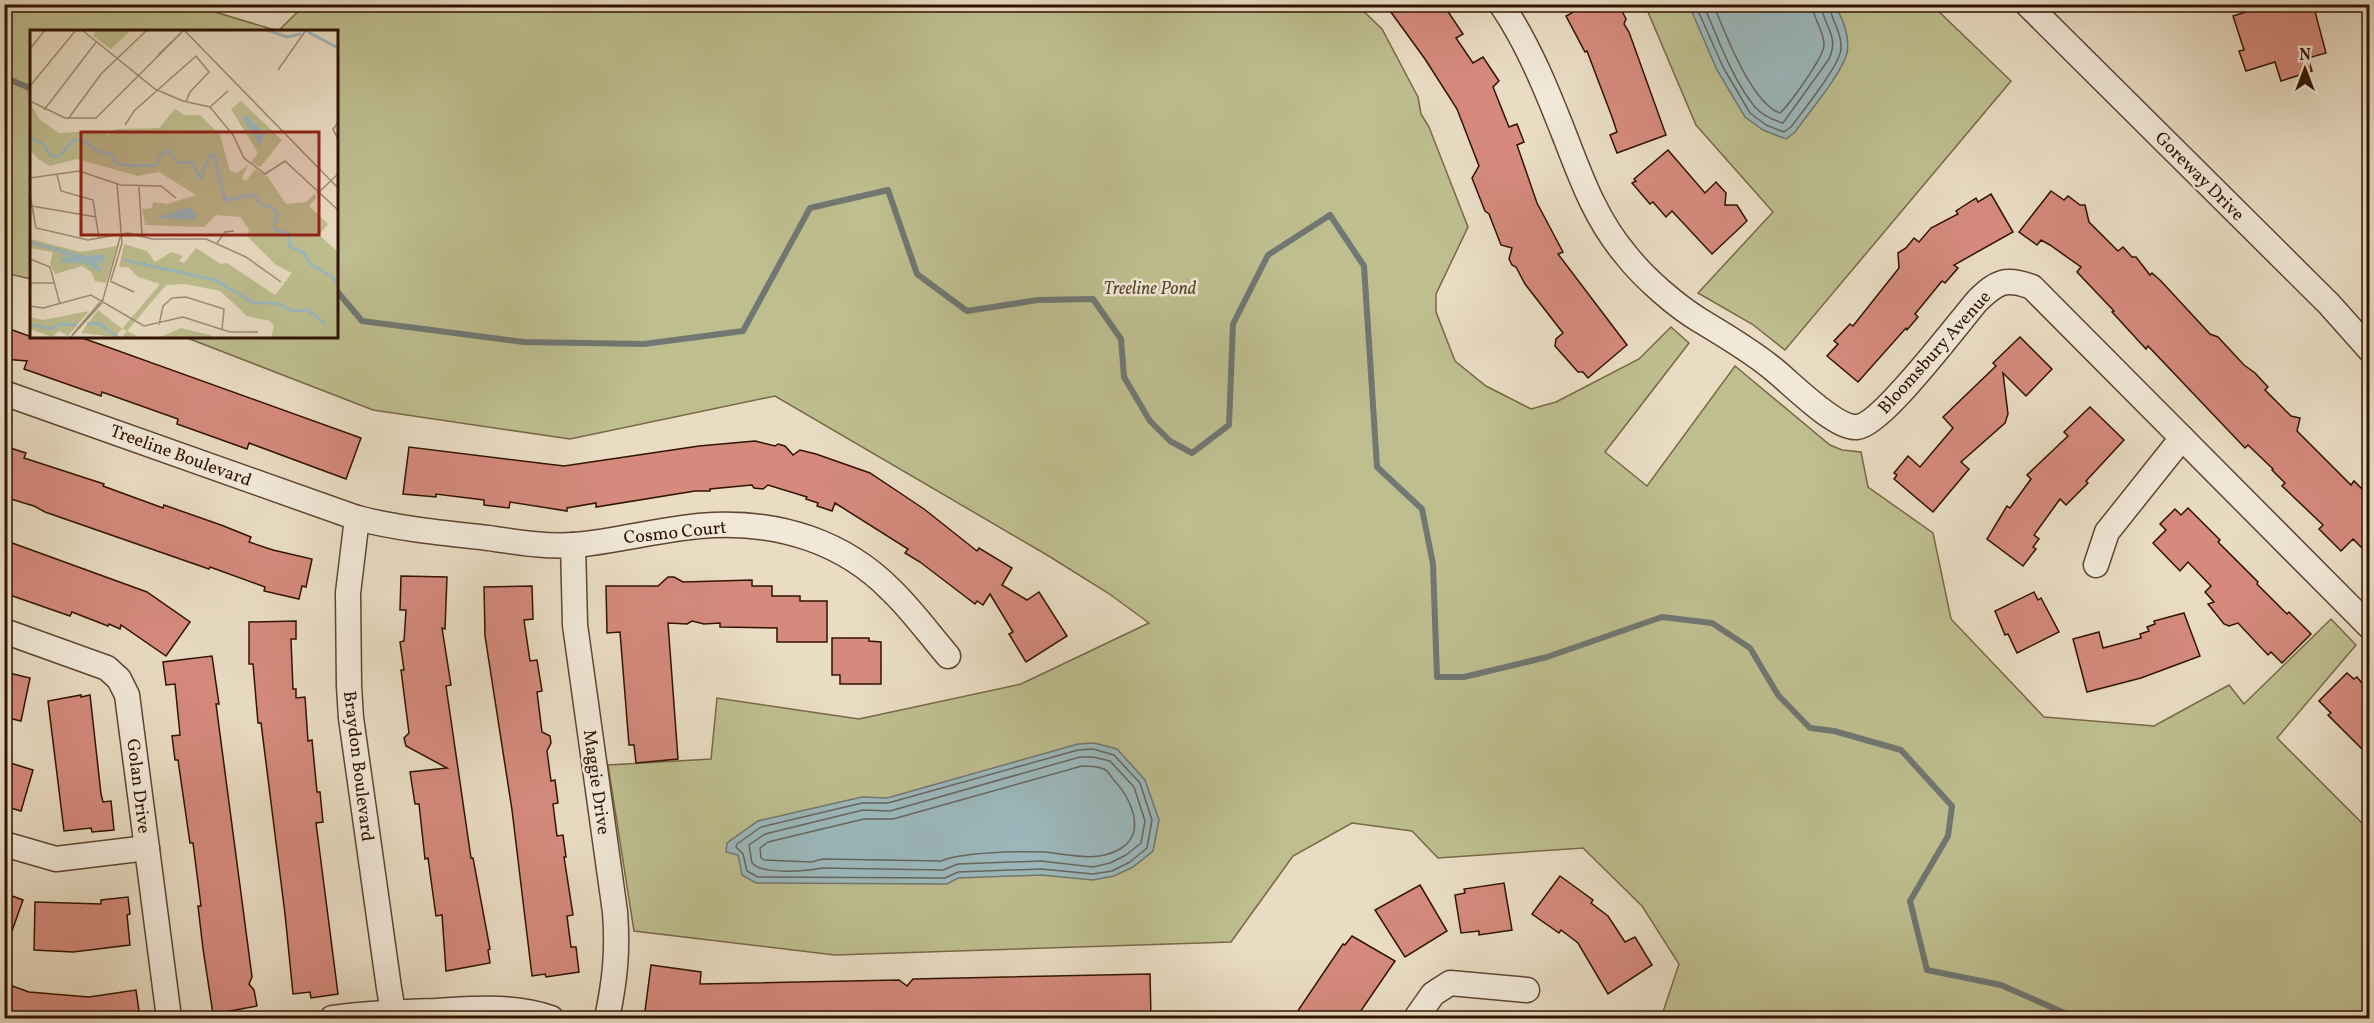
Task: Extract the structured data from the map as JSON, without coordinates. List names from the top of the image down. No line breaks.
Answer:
{"streets":{"street":["Goreway Drive","Bloomsbury Avenue","Treeline Boulevard","Cosmo Court","Braydon Boulevard","Maggie Drive","Golan Drive"]},"crossings":[["Treeline Boulevard","Cosmo Court"],["Treeline Boulevard","Braydon Boulevard"],["Cosmo Court","Braydon Boulevard"],["Cosmo Court","Maggie Drive"]],"parks":["Treeline Pond"],"north":"top"}
